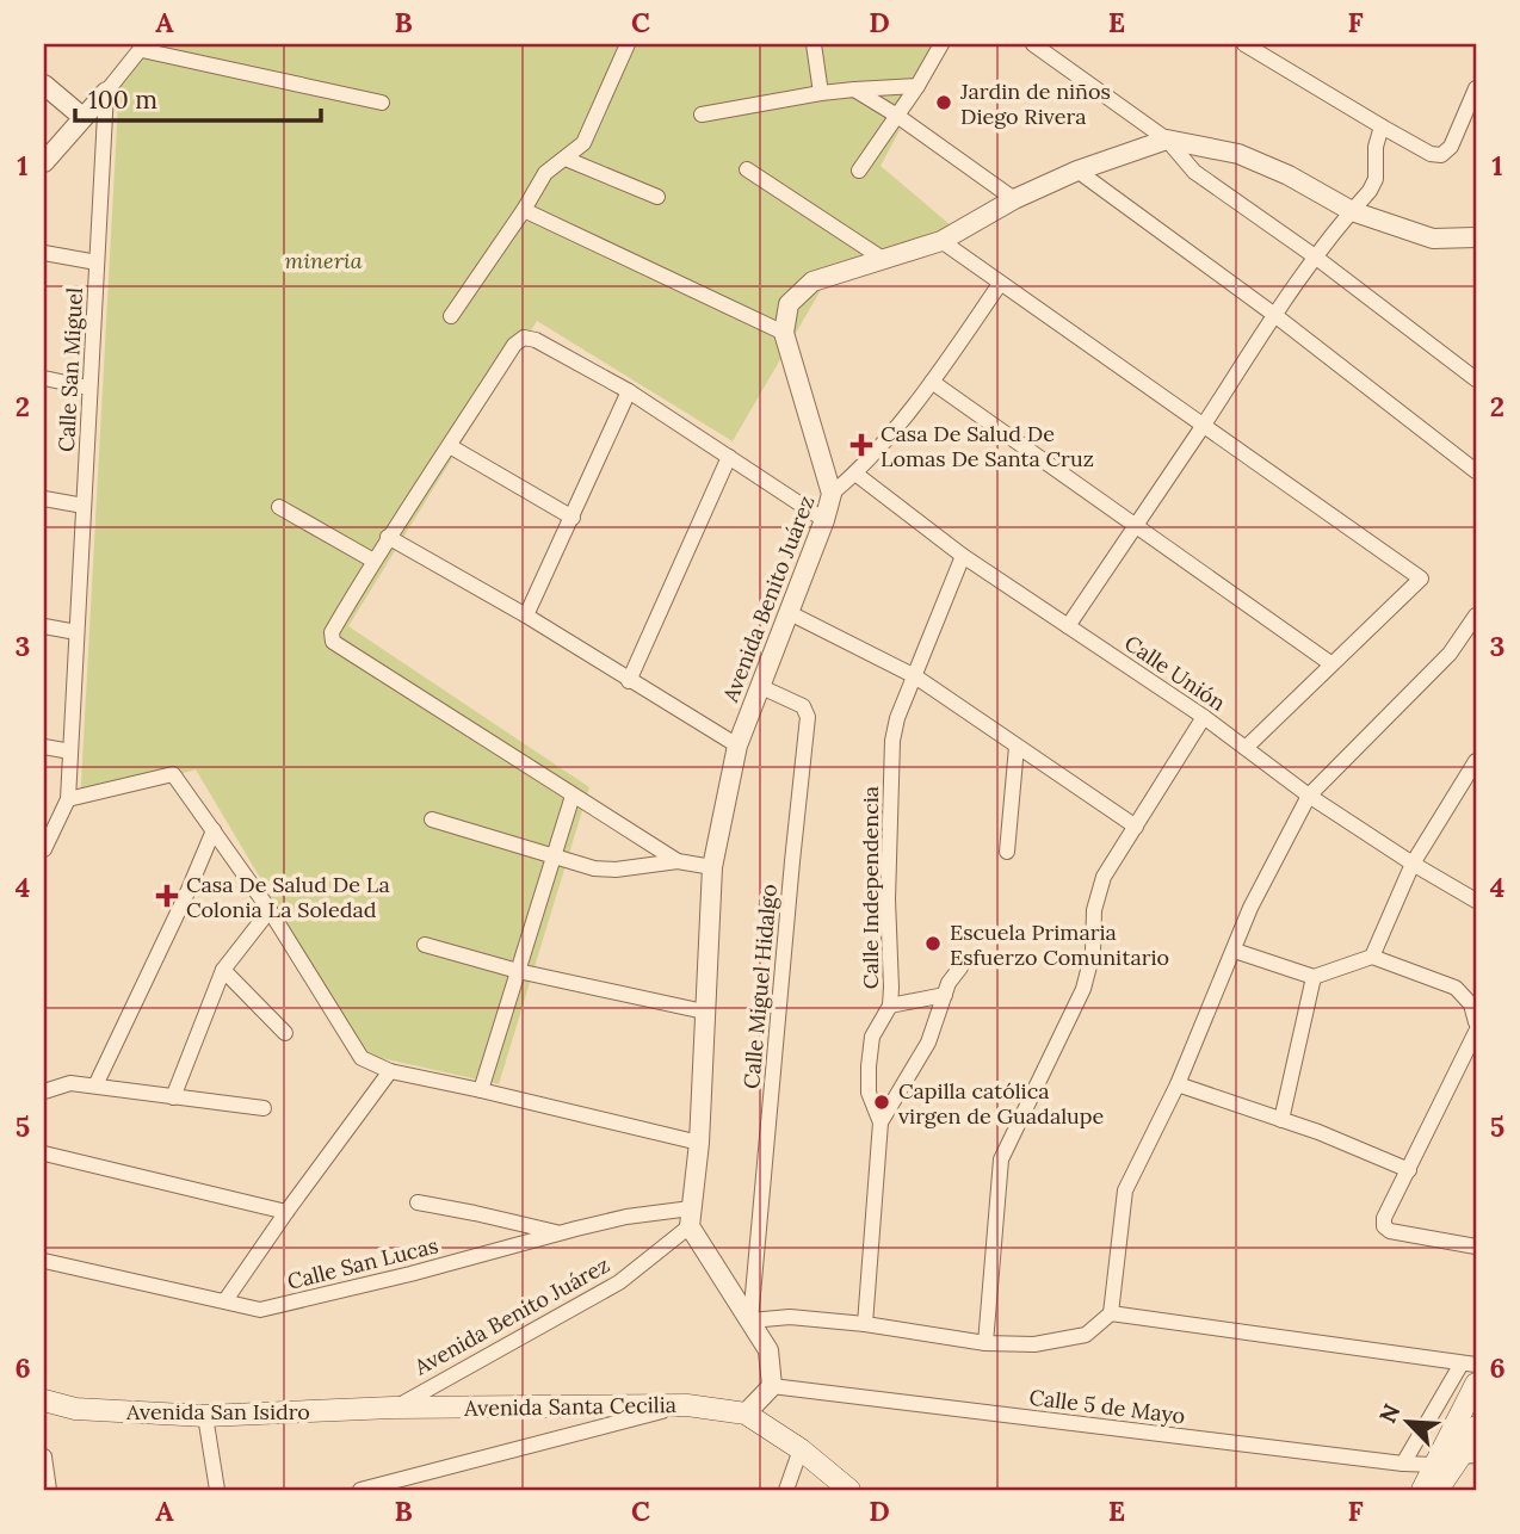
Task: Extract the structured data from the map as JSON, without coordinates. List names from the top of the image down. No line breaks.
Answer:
{"streets":{"main road":["Avenida Santa Cecilia","Avenida San Isidro"],"street":["Calle San Miguel","Avenida Benito Juárez","Calle Unión","Calle Independencia","Calle Miguel Hidalgo","Calle San Lucas","Calle 5 de Mayo"]},"crossings":[["Avenida Benito Juárez","Calle Miguel Hidalgo"],["Avenida Benito Juárez","Calle San Lucas"],["Avenida Benito Juárez","Avenida Santa Cecilia"],["Avenida Benito Juárez","Avenida San Isidro"],["Calle Unión","Calle Independencia"],["Avenida Santa Cecilia","Avenida San Isidro"]],"parks":["mineria"],"places":{"other":["Jardin de niños Diego Rivera","Escuela Primaria Esfuerzo Comunitario","Capilla católica virgen de Guadalupe"],"health":["Casa De Salud De Lomas De Santa Cruz","Casa De Salud De La Colonia La Soledad"]},"scale_bar":"100 m","north":"top left","grid":{"columns":["A","B","C","D","E","F"],"rows":["1","2","3","4","5","6"]}}
